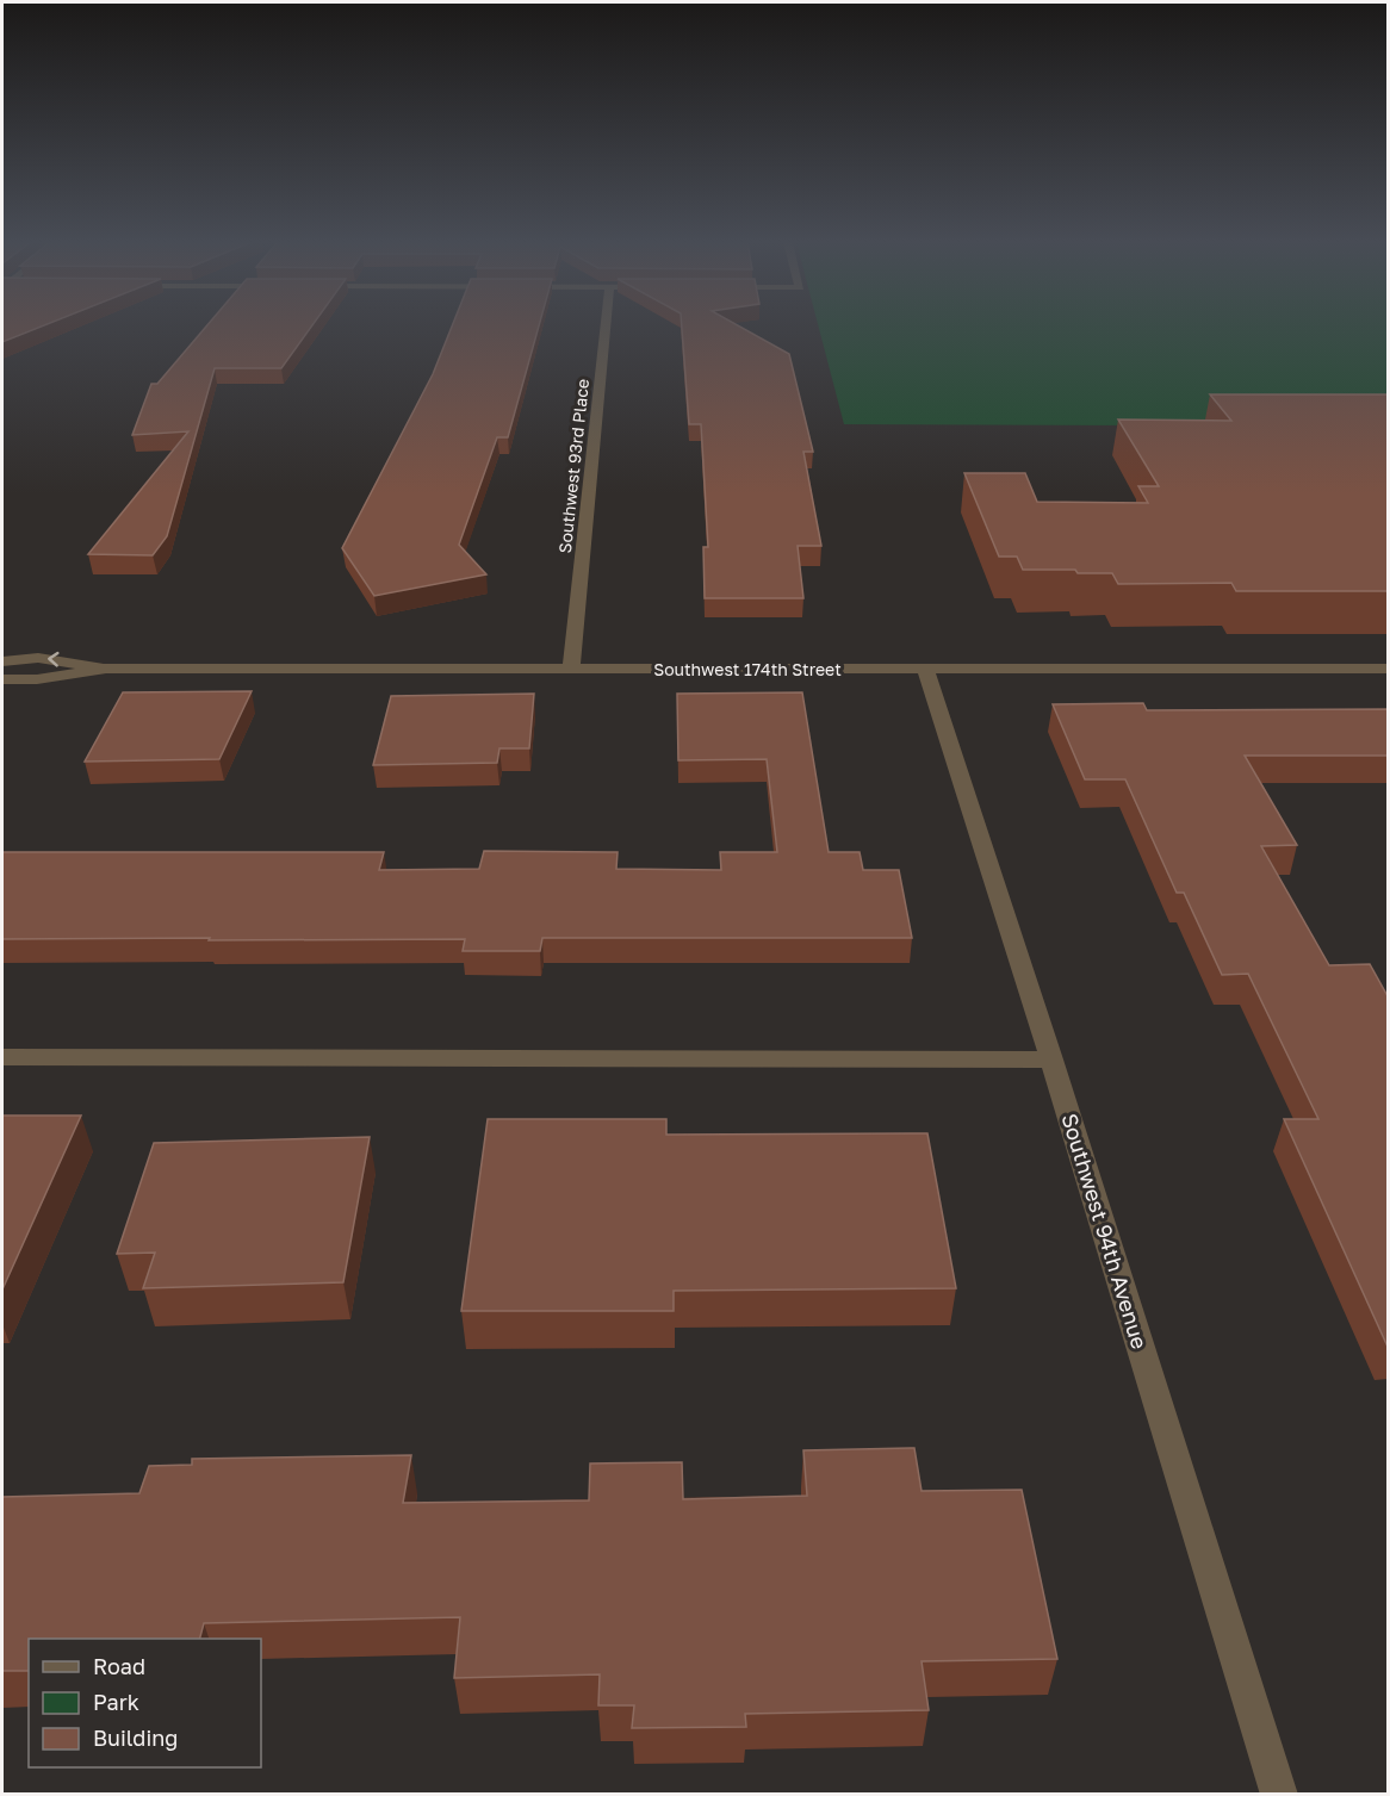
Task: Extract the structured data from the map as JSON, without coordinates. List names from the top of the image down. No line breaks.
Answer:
{"streets":{"street":["Southwest 93rd Place","Southwest 174th Street","Southwest 94th Avenue"]},"crossings":[["Southwest 93rd Place","Southwest 174th Street"],["Southwest 174th Street","Southwest 94th Avenue"]],"legend":["Road","Park","Building"]}
